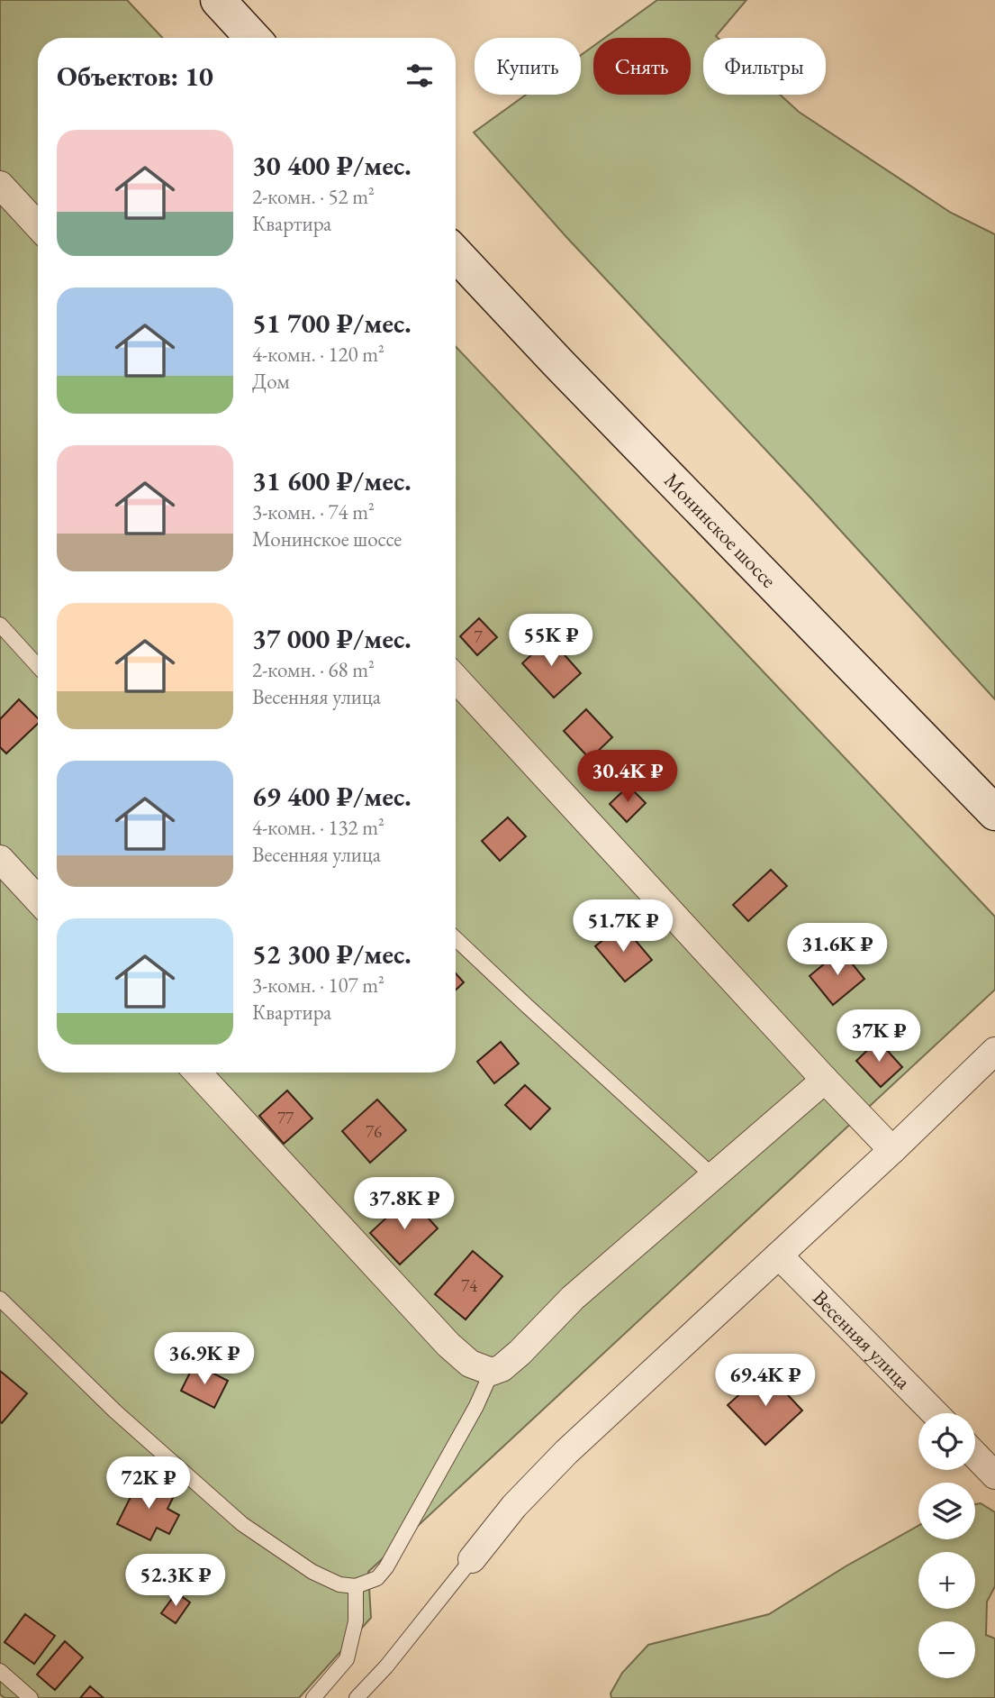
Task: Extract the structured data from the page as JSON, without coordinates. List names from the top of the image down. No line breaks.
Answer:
{"streets":{"main road":["Монинское шоссе"],"street":["Весенняя улица"]},"house_numbers":["7","77","76","74"],"page":{"chip":["Купить","Снять","Фильтры"],"heading":"Объектов: 10","list":[{"name":"30 400 ₽/мес.","note":"2-комн. · 52 m² · Квартира"},{"name":"51 700 ₽/мес.","note":"4-комн. · 120 m² · Дом"},{"name":"31 600 ₽/мес.","note":"3-комн. · 74 m² · Монинское шоссе"},{"name":"37 000 ₽/мес.","note":"2-комн. · 68 m² · Весенняя улица"},{"name":"69 400 ₽/мес.","note":"4-комн. · 132 m² · Весенняя улица"},{"name":"52 300 ₽/мес.","note":"3-комн. · 107 m² · Квартира"}],"price":["55K ₽","30.4K ₽","51.7K ₽","31.6K ₽","37K ₽","37.8K ₽","36.9K ₽","69.4K ₽","72K ₽","52.3K ₽"],"map_buttons":["+","−"]}}
